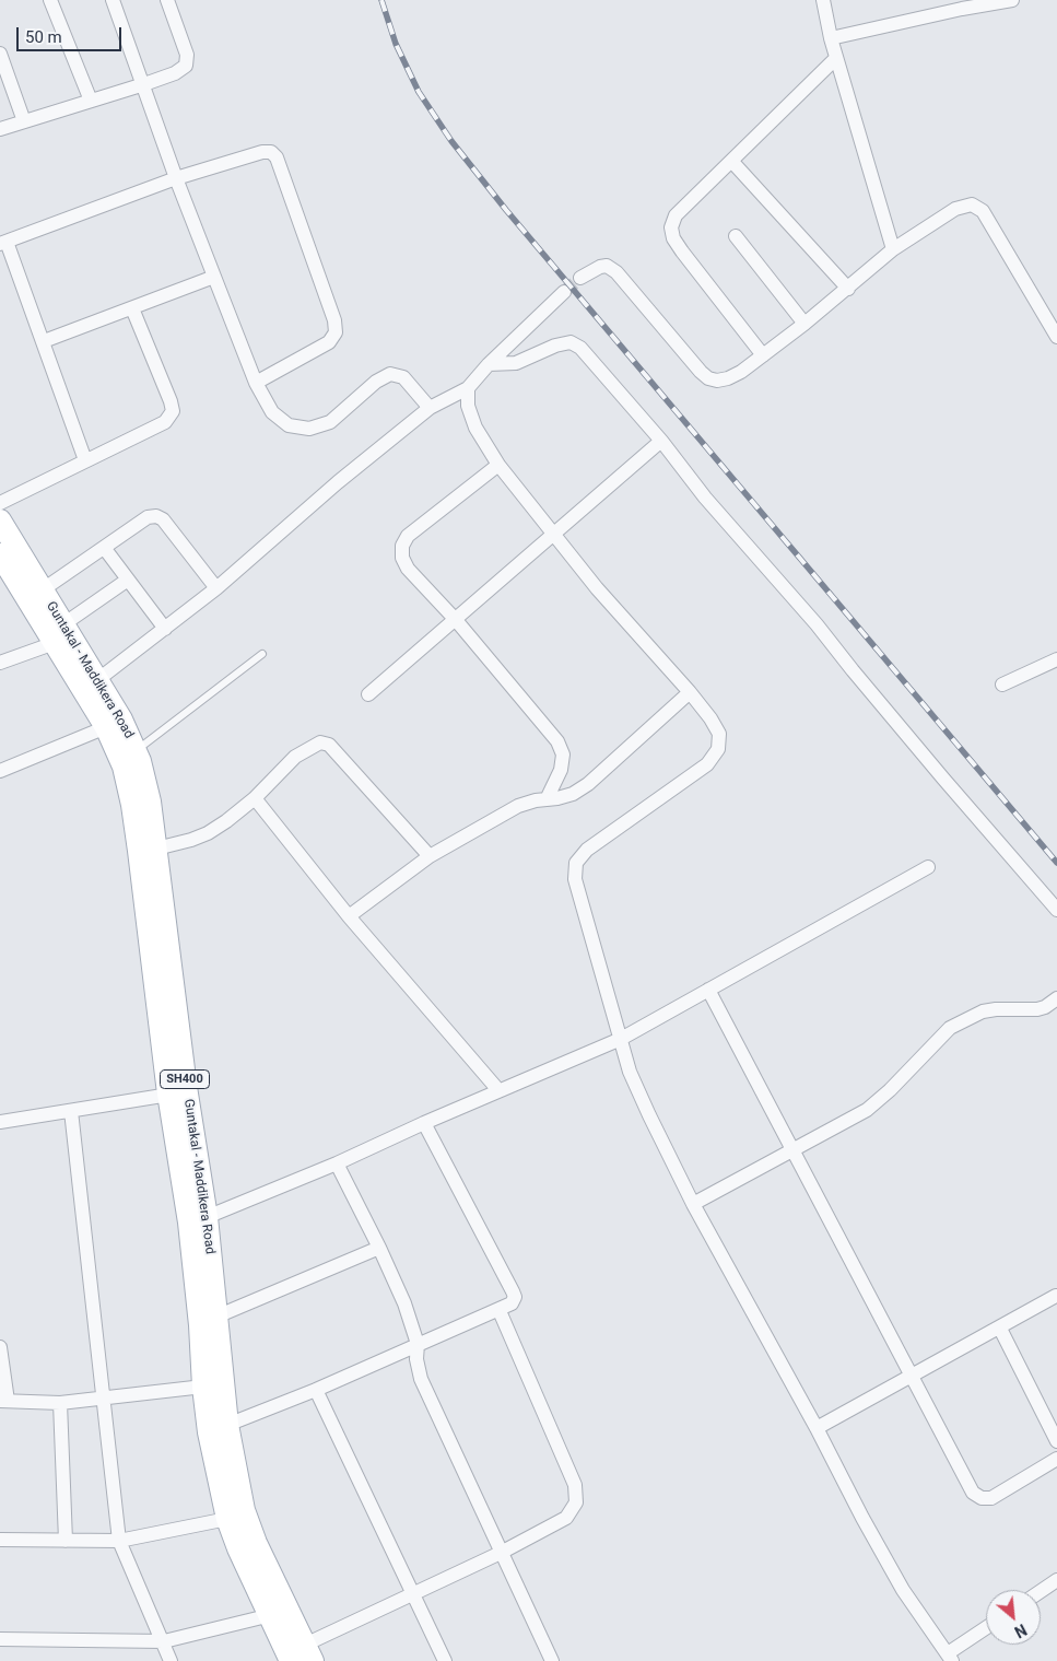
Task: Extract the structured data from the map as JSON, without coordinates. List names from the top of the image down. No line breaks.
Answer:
{"streets":{"main road":["Guntakal - Maddikera Road","SH400"]},"scale_bar":"50 m","north":"bottom right"}
